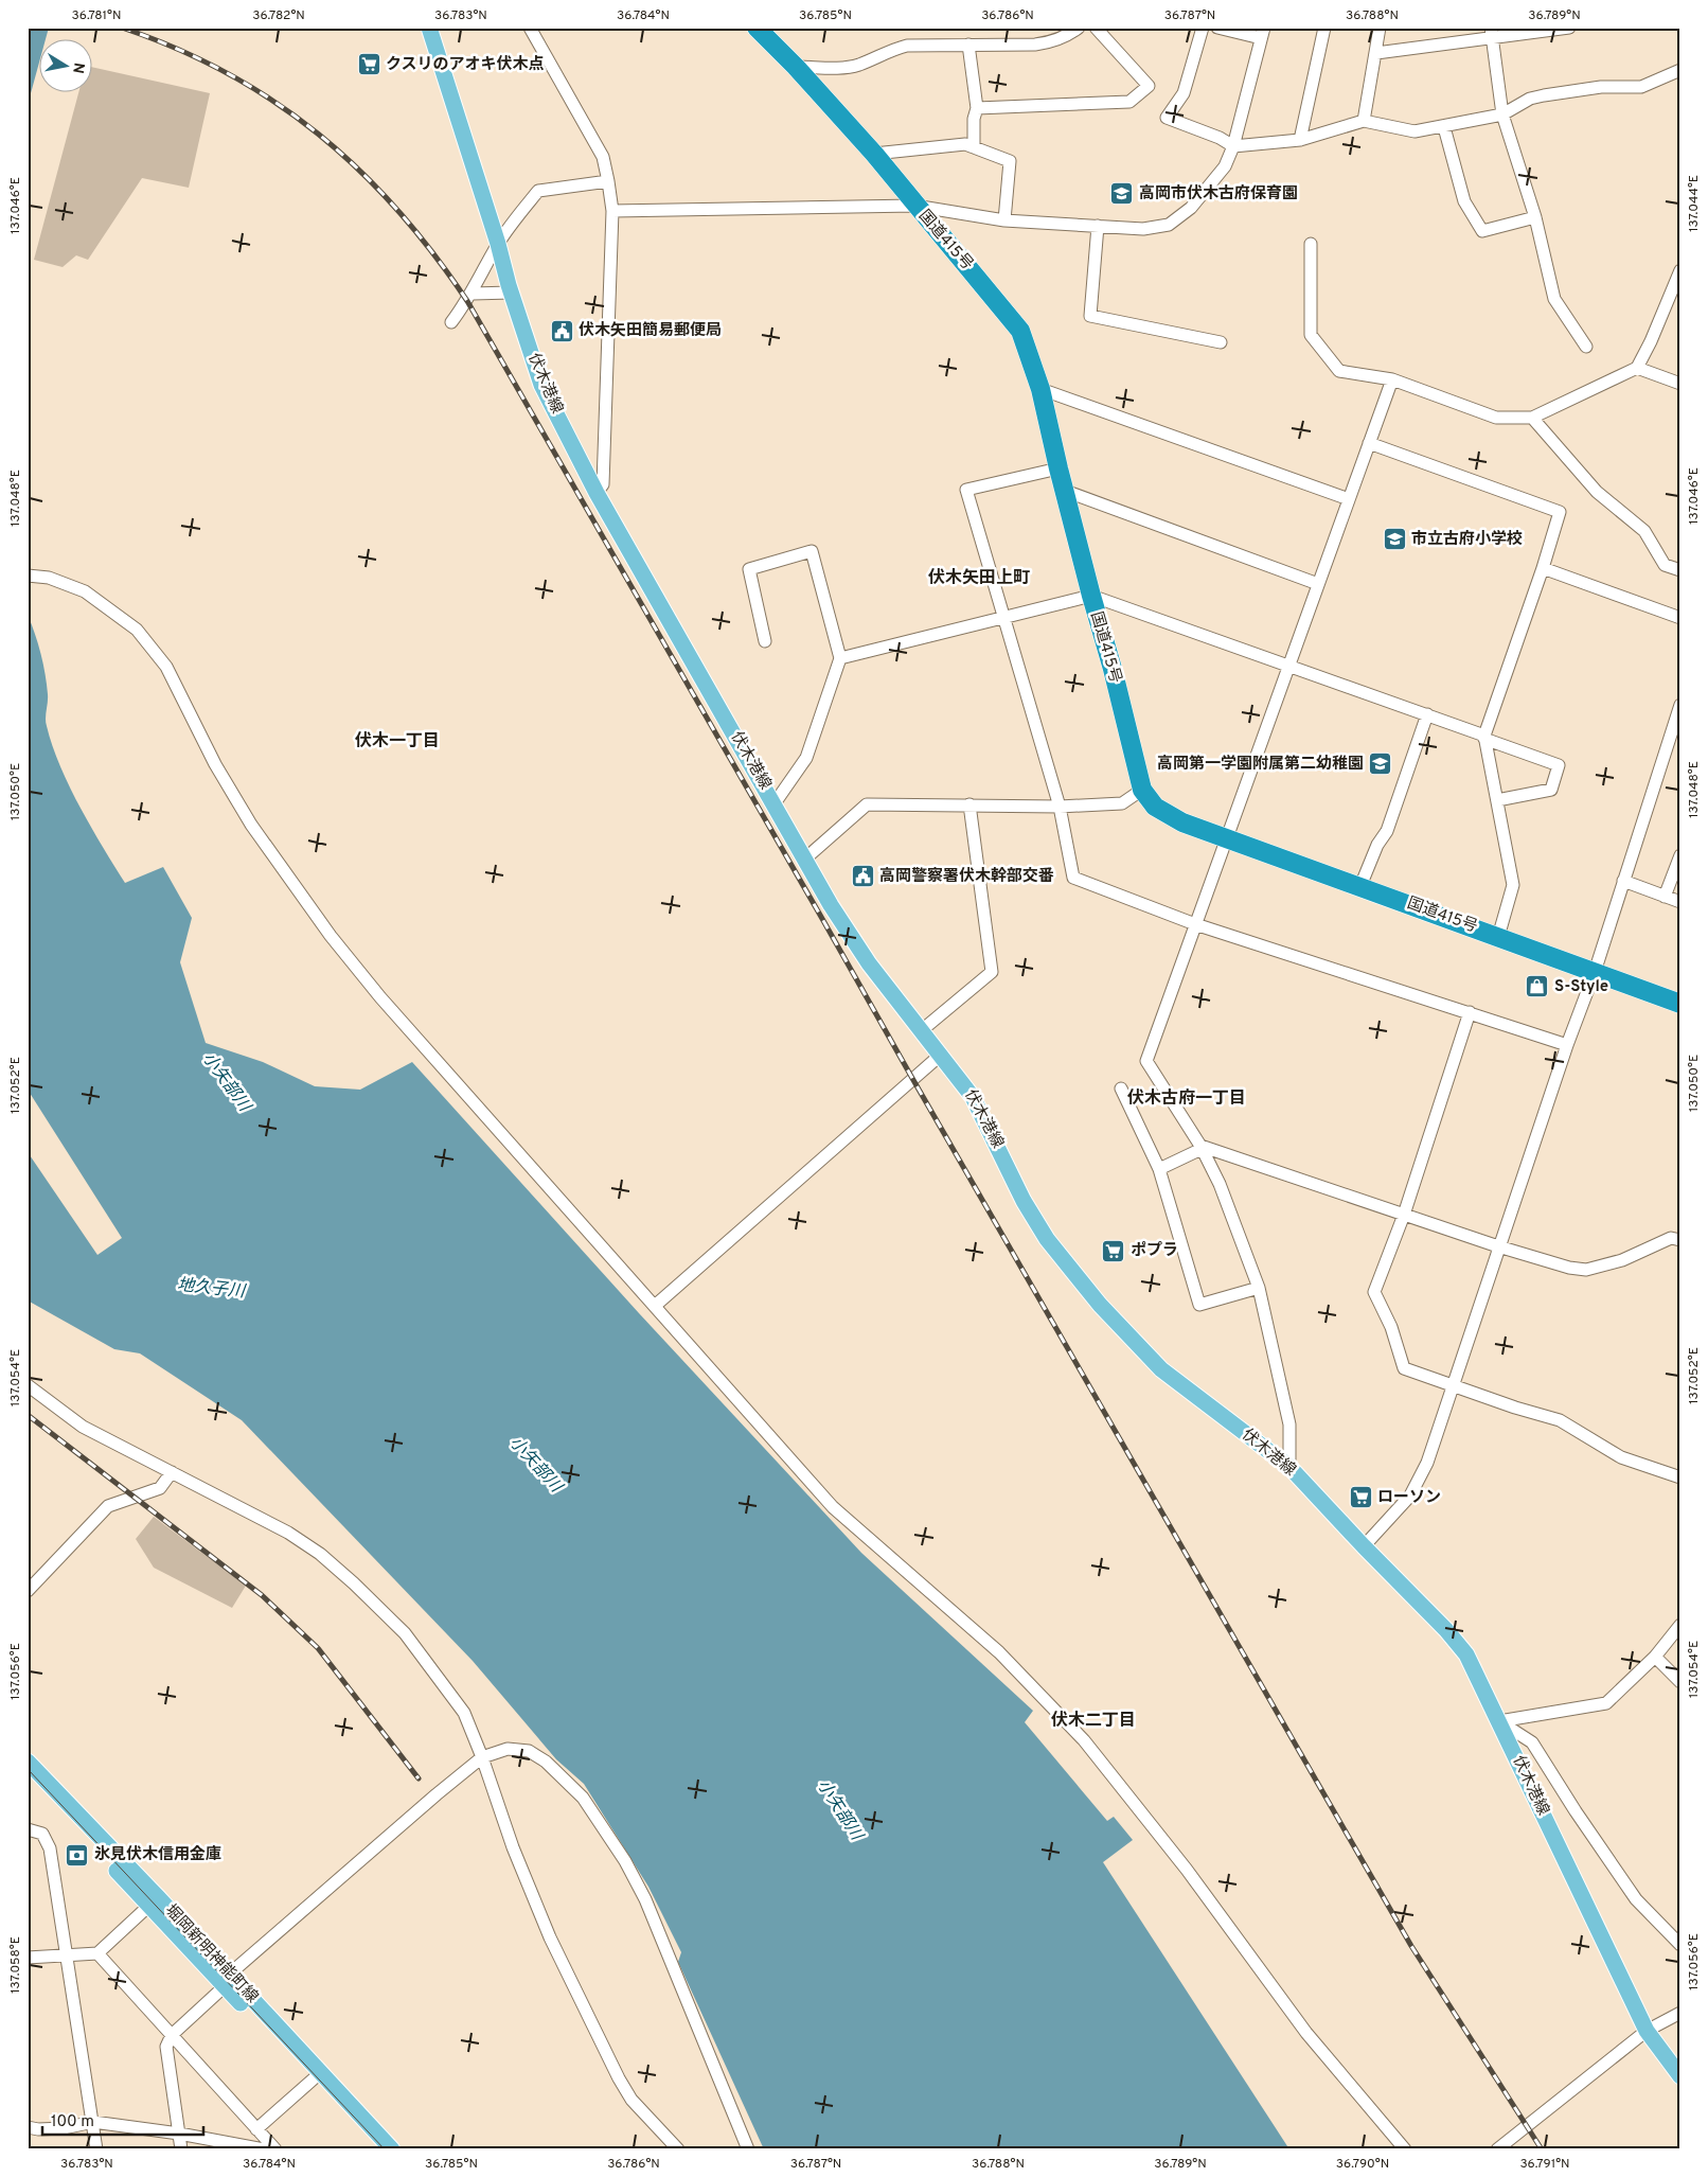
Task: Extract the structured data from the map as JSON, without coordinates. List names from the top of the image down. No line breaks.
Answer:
{"streets":{"highway":["国道415号"],"main road":["伏木港線","堀岡新明神能町線"]},"districts":["伏木矢田上町","伏木一丁目","伏木古府一丁目","伏木二丁目"],"water":["小矢部川","地久子川"],"places":{"supermarket":["クスリのアオキ伏木点","ポプラ","ローソン"],"school or university":["高岡市伏木古府保育園","市立古府小学校","高岡第一学園附属第二幼稚園"],"public building":["伏木矢田簡易郵便局","高岡警察署伏木幹部交番"],"shop":["S-Style"],"bank":["氷見伏木信用金庫"]},"scale_bar":"100 m","north":"right","coordinates":["36.781°N","36.782°N","36.783°N","36.784°N","36.785°N","36.786°N","36.787°N","36.788°N","36.789°N","137.044°E","137.046°E","137.048°E","137.050°E","137.052°E","137.054°E","137.056°E","137.058°E","36.790°N","36.791°N"]}
